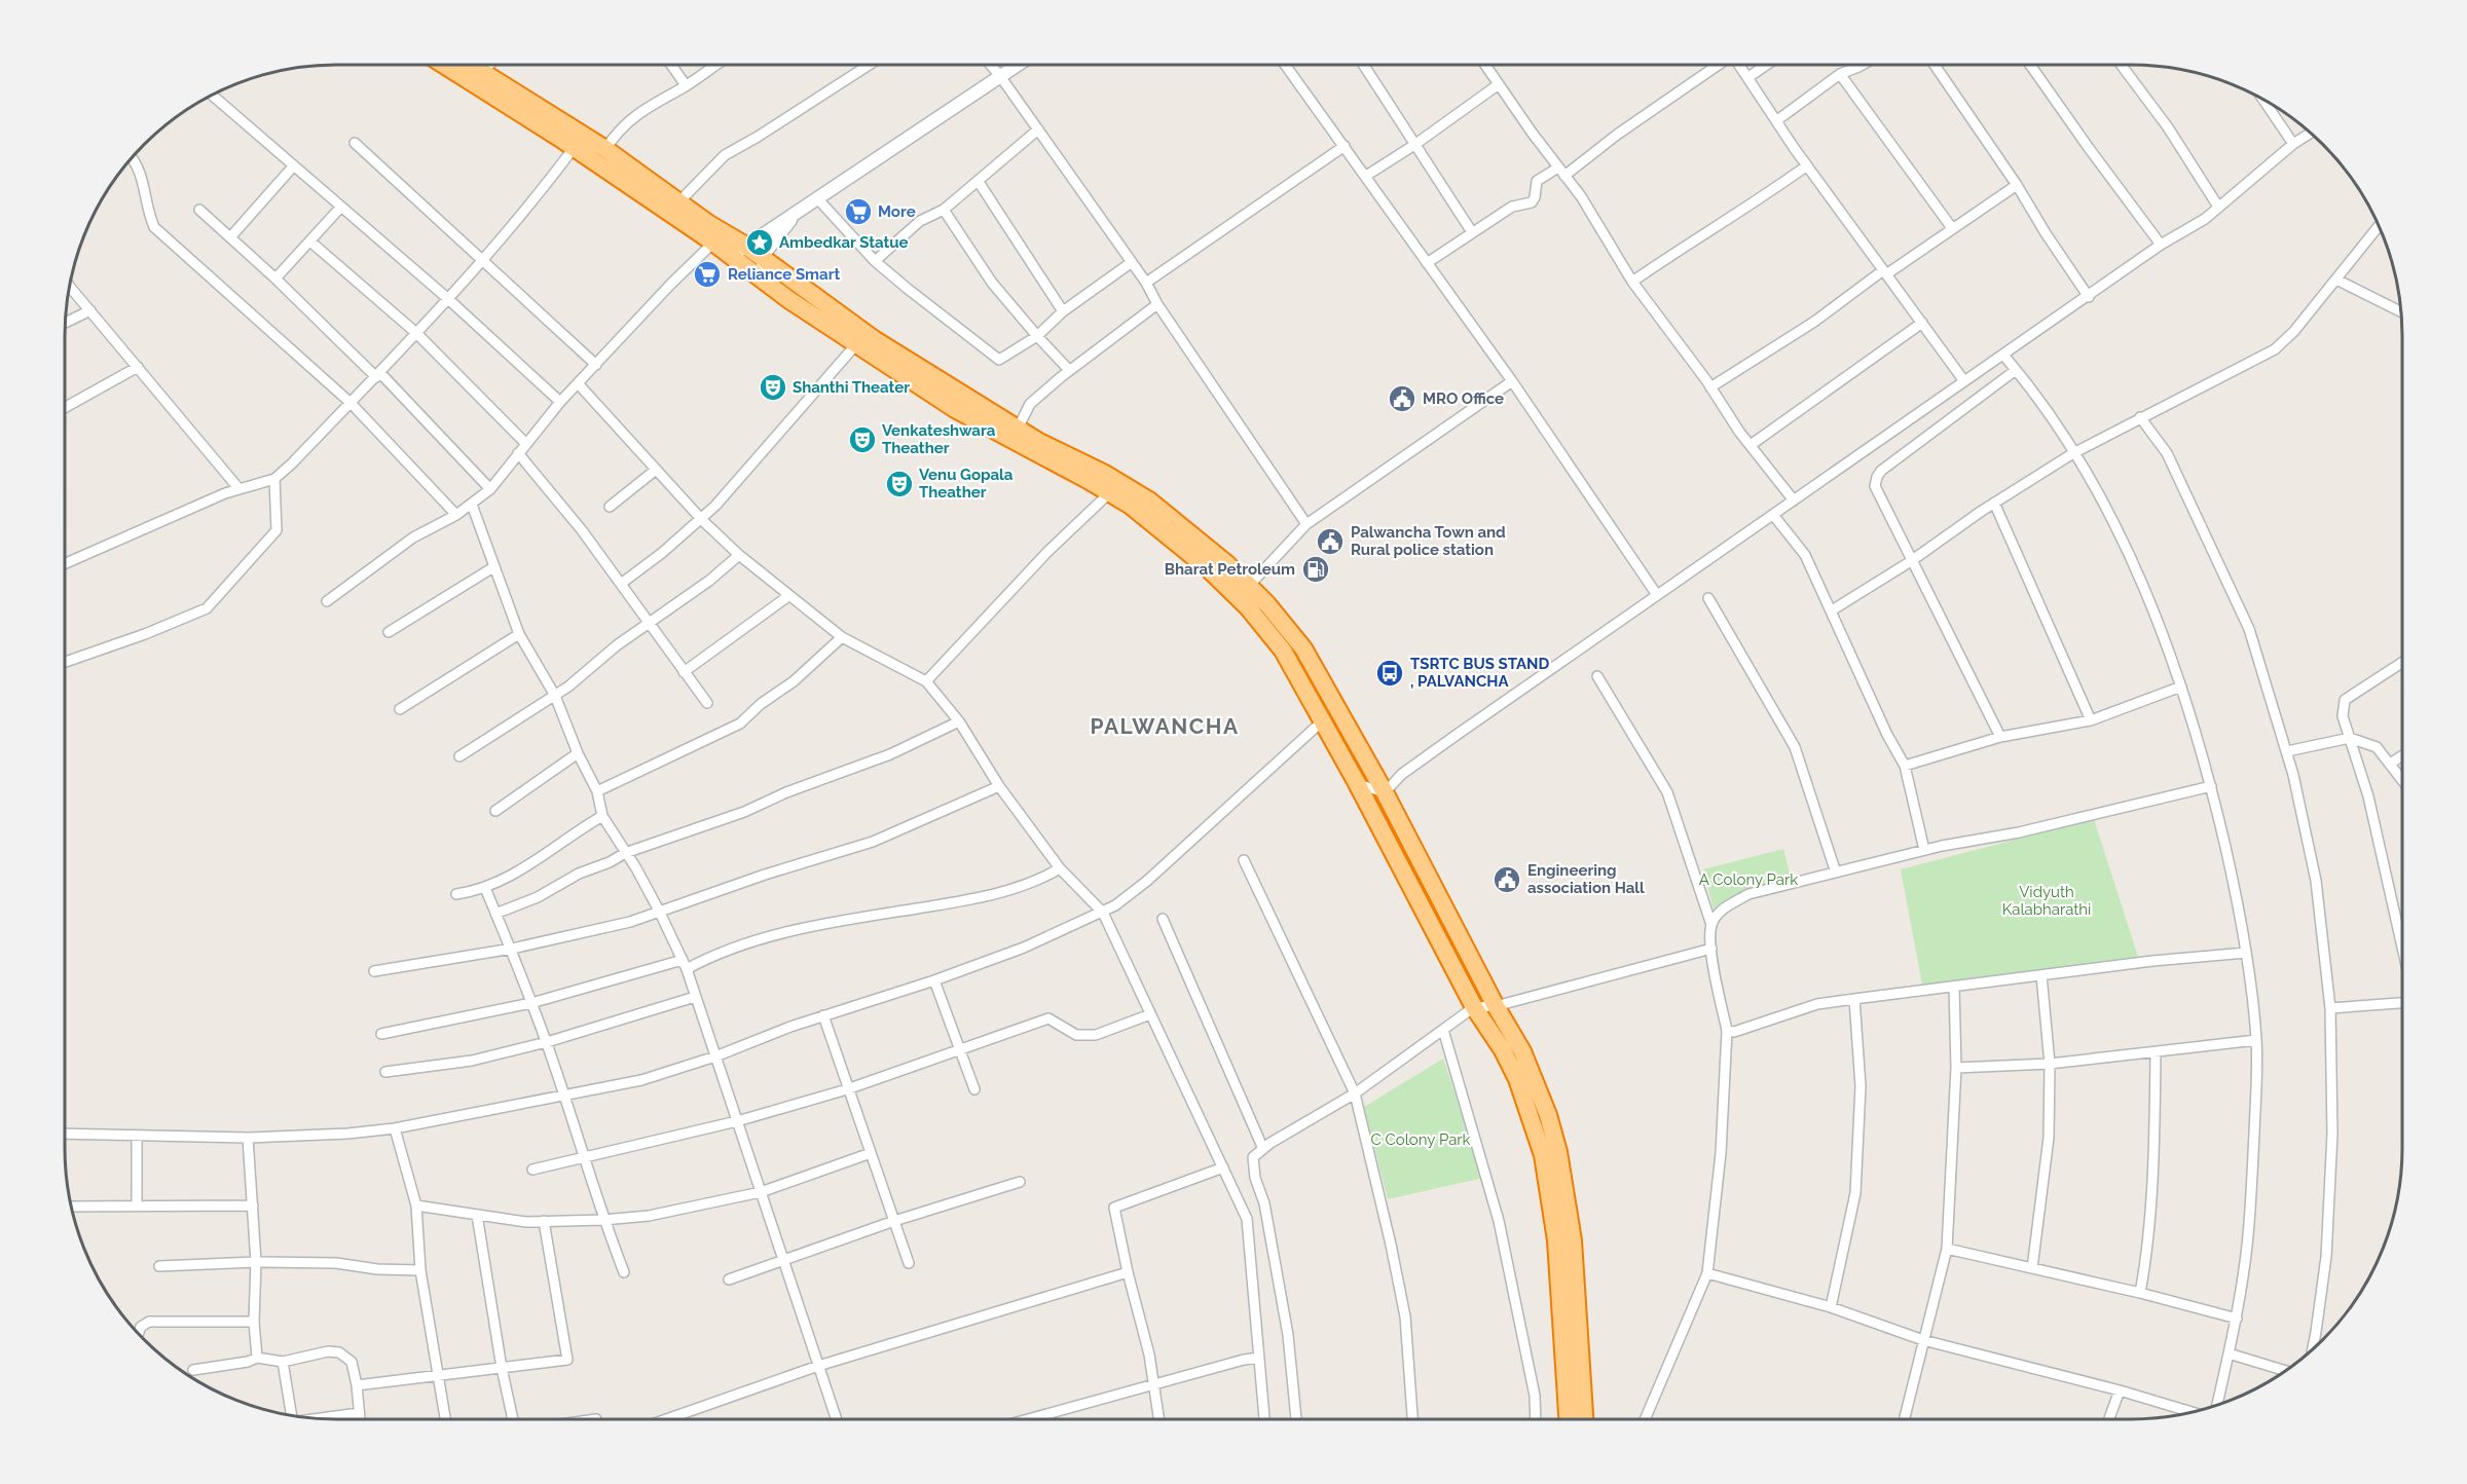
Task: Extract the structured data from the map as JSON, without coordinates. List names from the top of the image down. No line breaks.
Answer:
{"districts":["PALWANCHA"],"parks":["A Colony Park","Vidyuth Kalabharathi","C Colony Park"],"places":{"supermarket":["More","Reliance Smart"],"place":["Ambedkar Statue"],"theatre":["Shanthi Theater","Venkateshwara Theather","Venu Gopala Theather"],"public building":["MRO Office","Palwancha Town and Rural police station","Engineering association Hall"],"fuel station":["Bharat Petroleum"],"bus stop":["TSRTC BUS STAND , PALVANCHA"]}}
